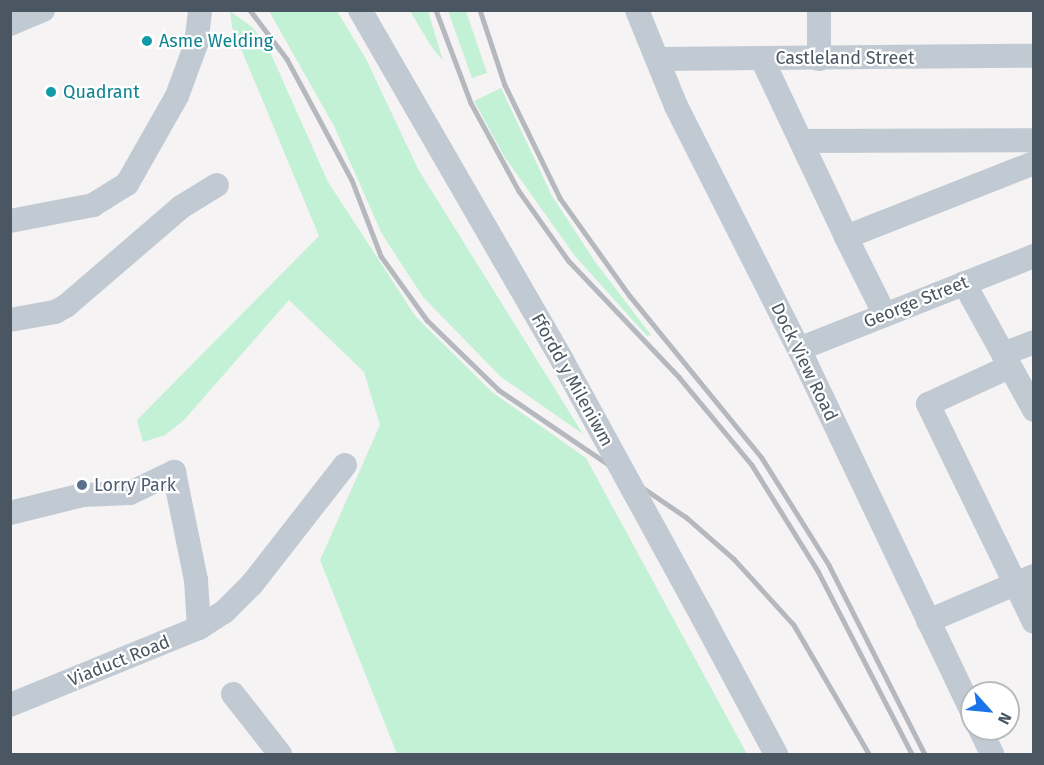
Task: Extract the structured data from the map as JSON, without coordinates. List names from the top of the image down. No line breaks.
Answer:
{"streets":{"street":["Castleland Street","George Street","Dock View Road","Ffordd y Mileniwm","Viaduct Road"]},"crossings":[["Castleland Street","Dock View Road"],["George Street","Dock View Road"]],"places":["Asme Welding","Quadrant","Lorry Park"],"north":"bottom right"}
